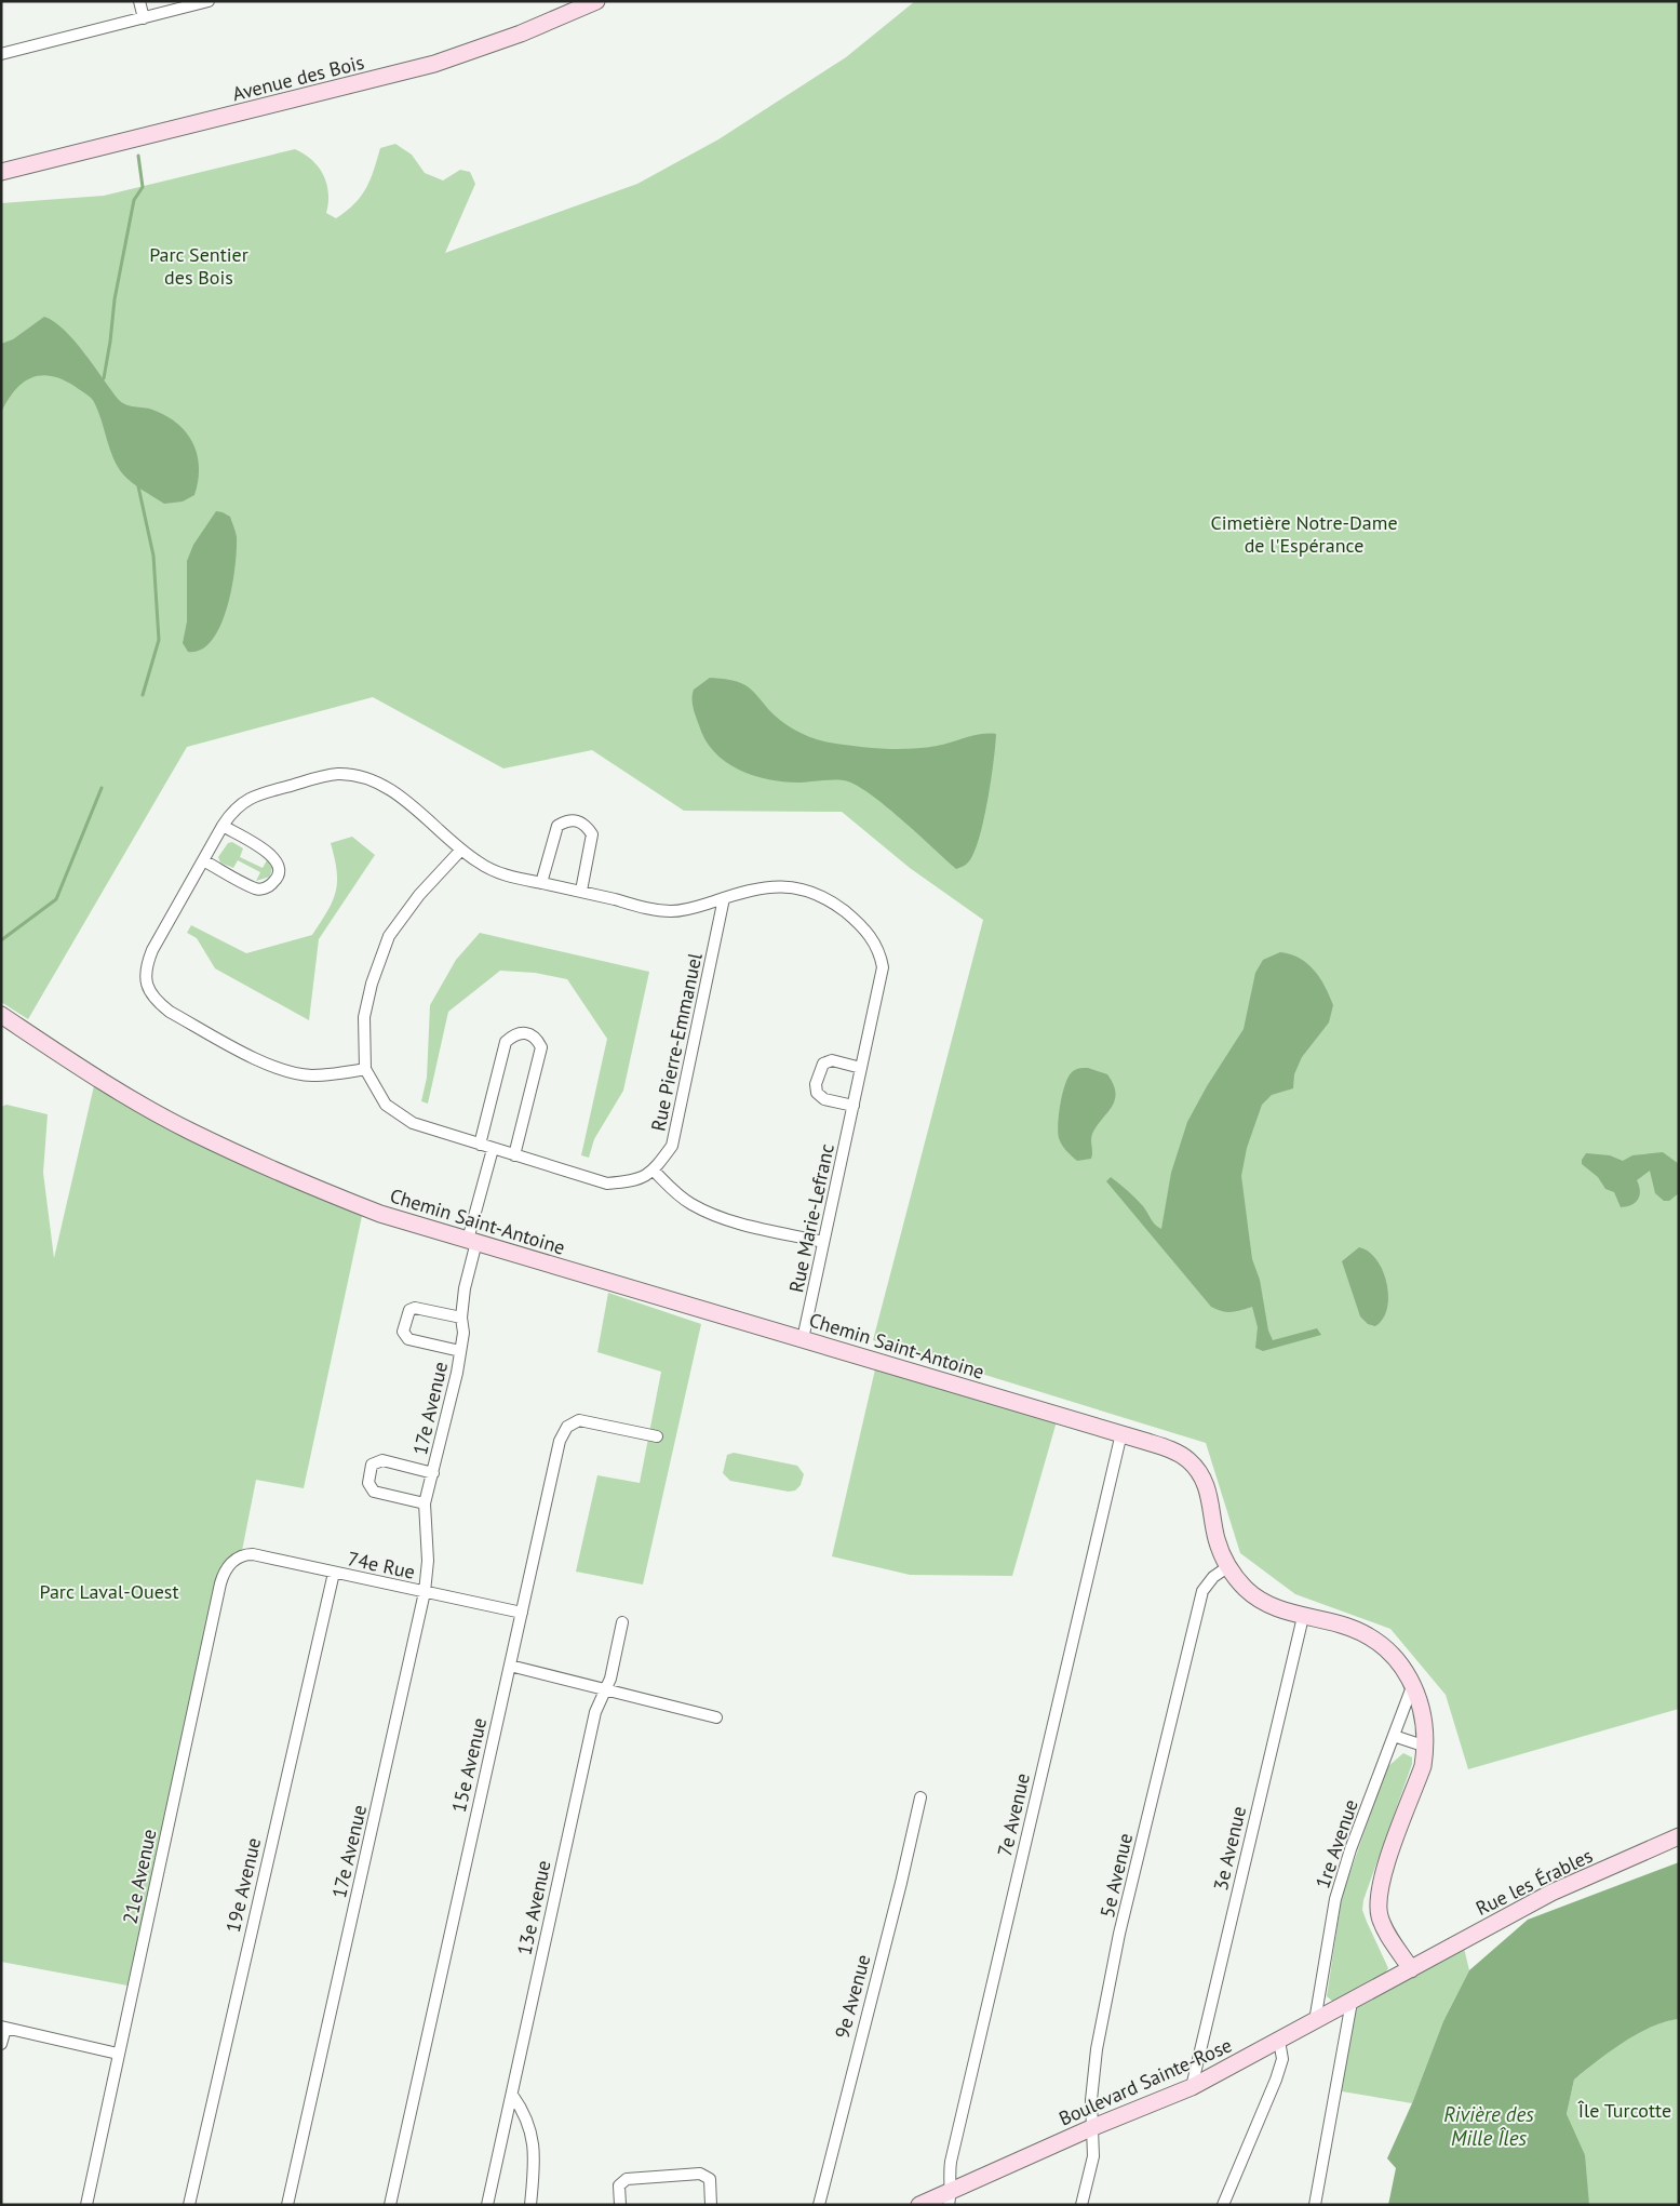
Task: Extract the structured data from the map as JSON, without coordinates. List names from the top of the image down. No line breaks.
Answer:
{"streets":{"street":["Avenue des Bois","Rue Pierre-Emmanuel","Rue Marie-Lefranc","Chemin Saint-Antoine","17e Avenue","74e Rue","15e Avenue","7e Avenue","1re Avenue","3e Avenue","5e Avenue","21e Avenue","Rue les Érables","19e Avenue","13e Avenue","9e Avenue","Boulevard Sainte-Rose"]},"crossings":[["Rue Pierre-Emmanuel","Rue Marie-Lefranc"],["Rue Pierre-Emmanuel","17e Avenue"],["Rue Marie-Lefranc","Chemin Saint-Antoine"],["Chemin Saint-Antoine","17e Avenue"],["Chemin Saint-Antoine","7e Avenue"],["Chemin Saint-Antoine","1re Avenue"],["Chemin Saint-Antoine","3e Avenue"],["Chemin Saint-Antoine","5e Avenue"],["Chemin Saint-Antoine","Rue les Érables"],["Chemin Saint-Antoine","Boulevard Sainte-Rose"],["17e Avenue","74e Rue"],["74e Rue","15e Avenue"],["74e Rue","21e Avenue"],["74e Rue","19e Avenue"],["7e Avenue","Boulevard Sainte-Rose"],["1re Avenue","Boulevard Sainte-Rose"],["3e Avenue","Boulevard Sainte-Rose"],["5e Avenue","Boulevard Sainte-Rose"],["Rue les Érables","Boulevard Sainte-Rose"]],"water":["Rivière des Mille Îles"],"parks":["Parc Sentier des Bois","Cimetière Notre-Dame de l'Espérance","Parc Laval-Ouest","Île Turcotte"]}
